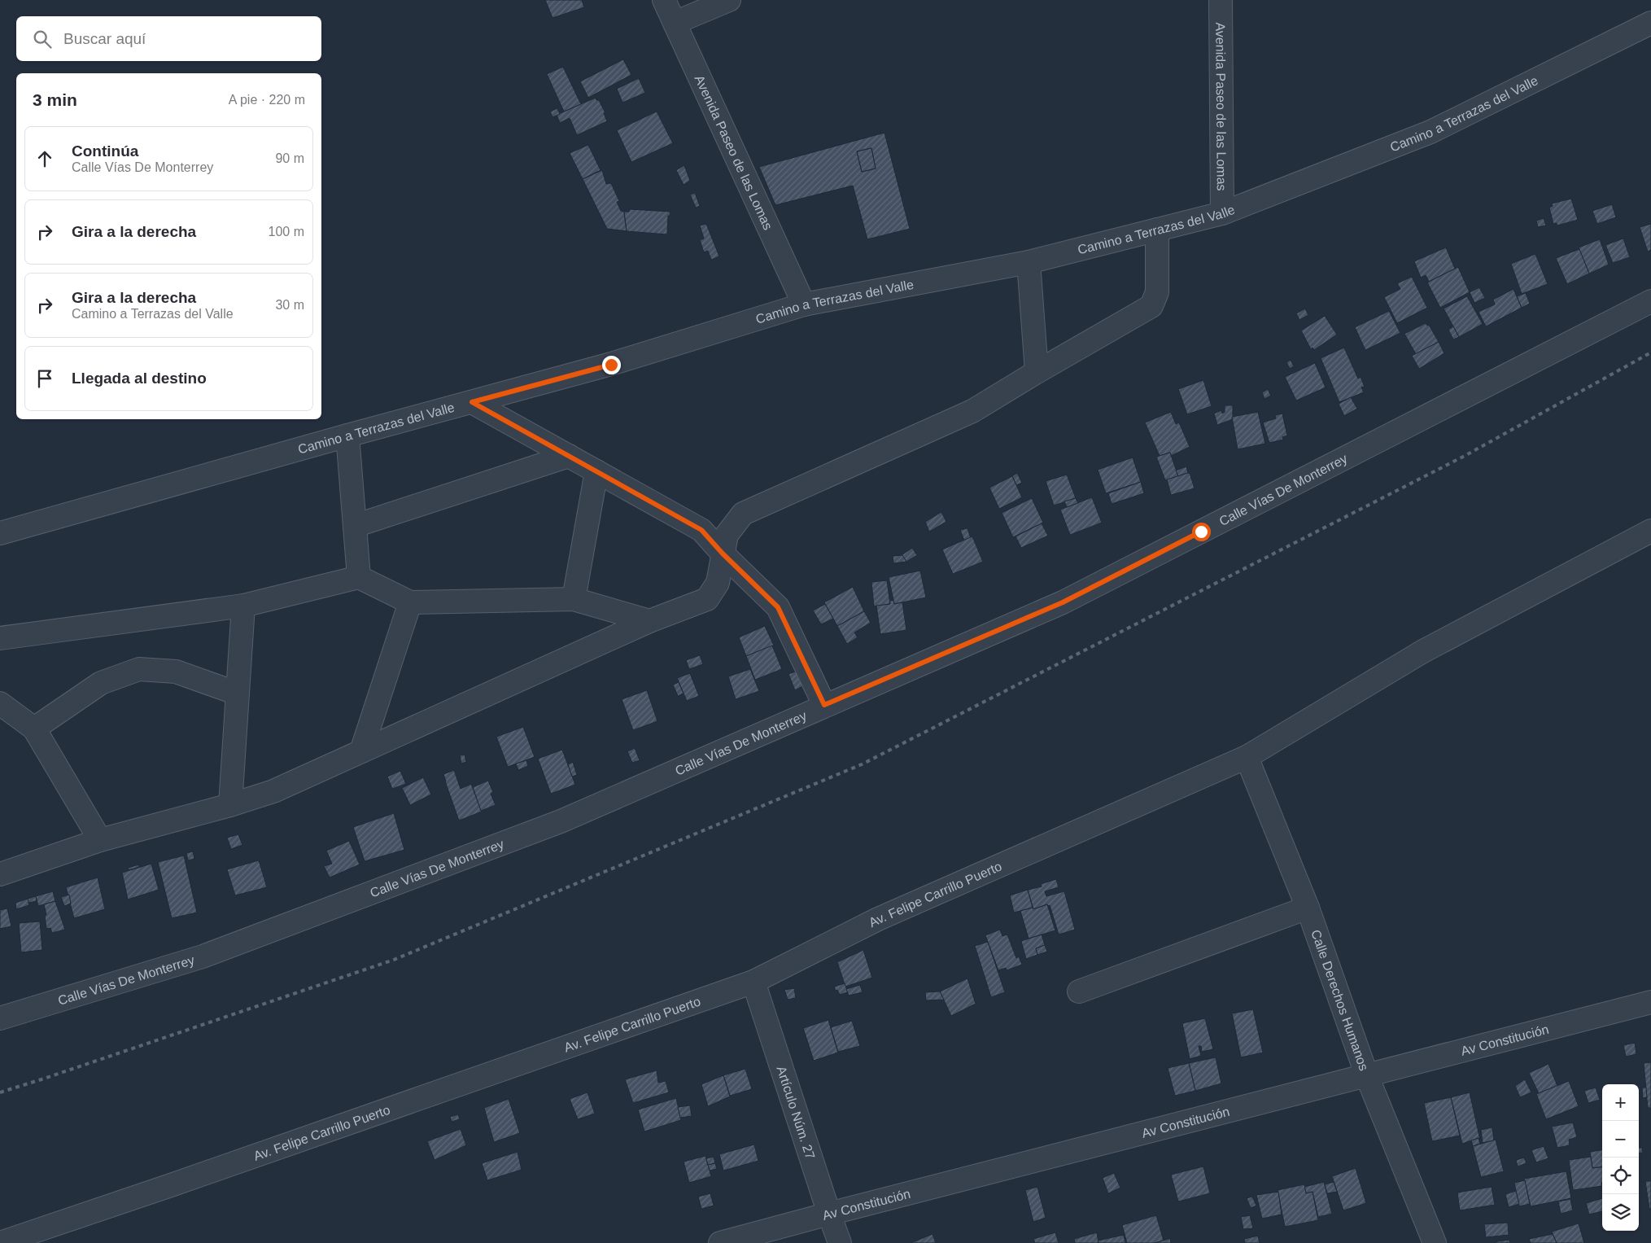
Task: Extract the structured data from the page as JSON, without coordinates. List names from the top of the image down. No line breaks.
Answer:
{"streets":{"street":["Avenida Paseo de las Lomas","Camino a Terrazas del Valle","Calle Vías De Monterrey","Av. Felipe Carrillo Puerto","Calle Derechos Humanos","Av Constitución","Artículo Núm. 27"]},"crossings":[["Avenida Paseo de las Lomas","Camino a Terrazas del Valle"],["Av. Felipe Carrillo Puerto","Calle Derechos Humanos"],["Av. Felipe Carrillo Puerto","Artículo Núm. 27"],["Calle Derechos Humanos","Av Constitución"],["Av Constitución","Artículo Núm. 27"]],"page":{"search":"Buscar aquí","heading":["3 min","A pie · 220 m"],"list":[["Continúa","Calle Vías De Monterrey","90 m"],["Gira a la derecha","100 m"],["Gira a la derecha","Camino a Terrazas del Valle","30 m"],"Llegada al destino"],"map_buttons":["+","−"]}}
